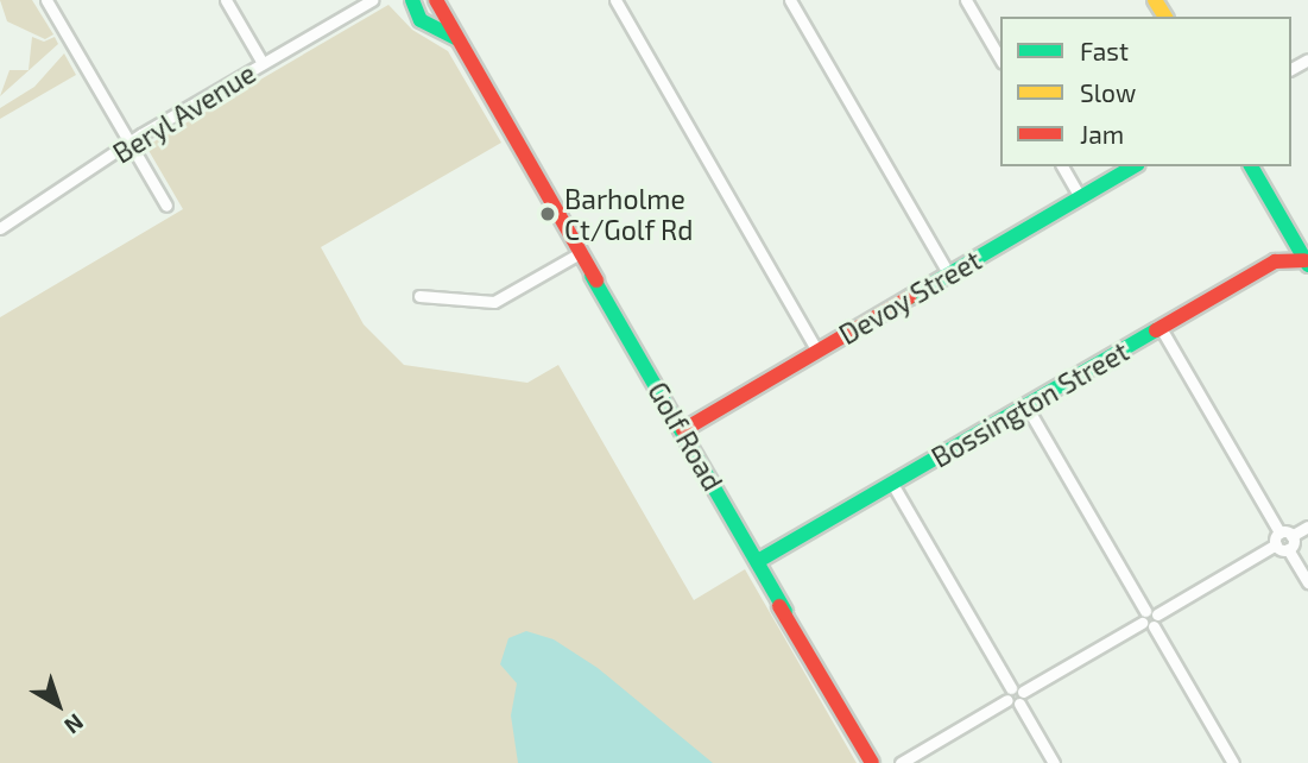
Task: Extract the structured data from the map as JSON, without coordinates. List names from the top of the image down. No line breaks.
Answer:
{"streets":{"main road":["Devoy Street","Bossington Street","Golf Road"],"street":["Beryl Avenue"]},"crossings":[["Devoy Street","Golf Road"],["Bossington Street","Golf Road"]],"places":["Barholme Ct/Golf Rd"],"legend":["Fast","Slow","Jam"],"north":"bottom right"}
